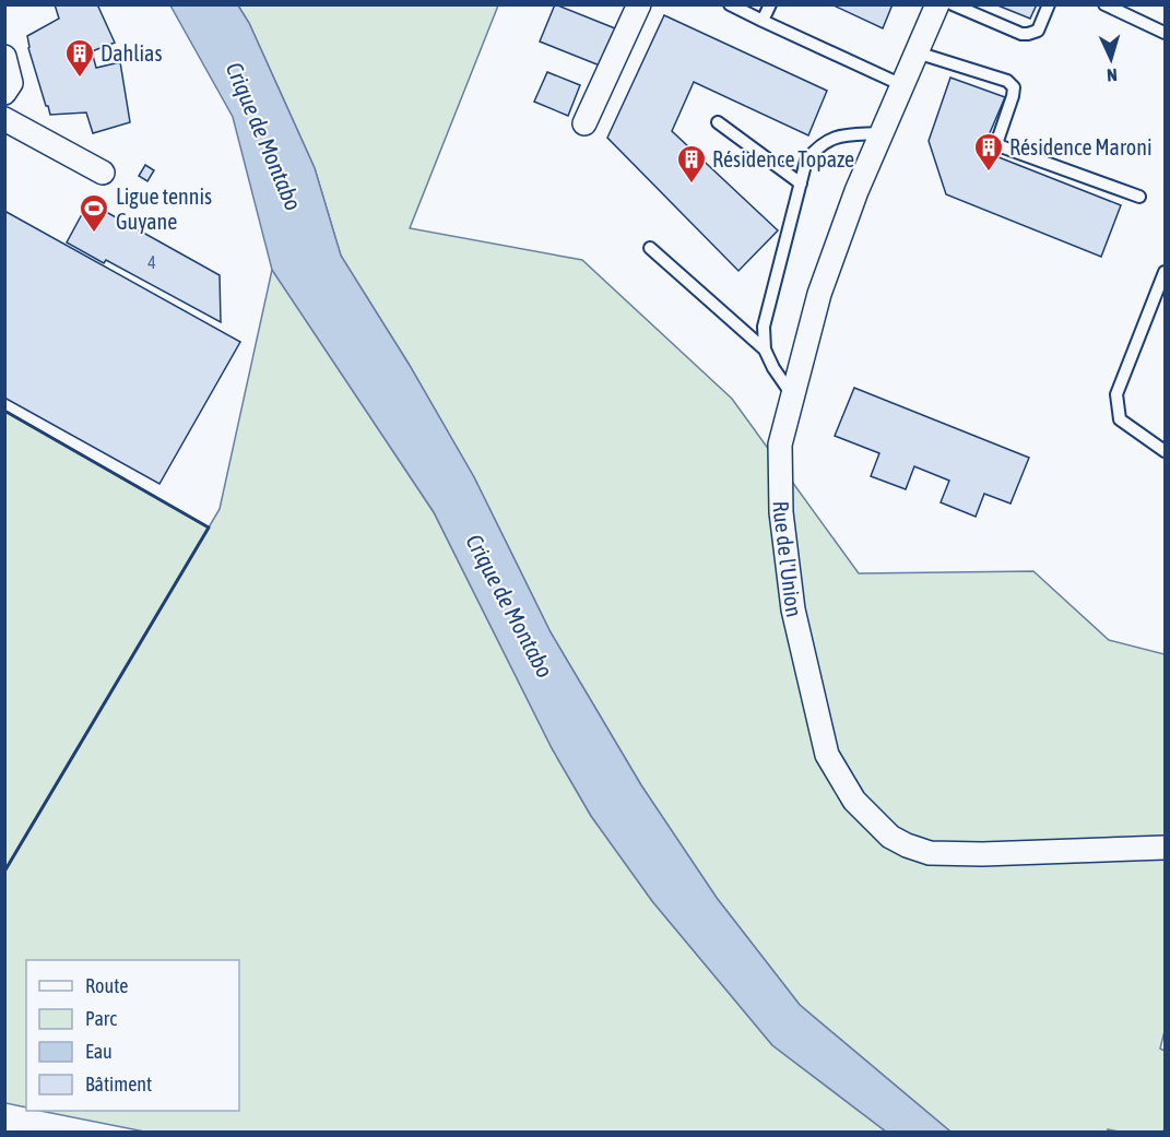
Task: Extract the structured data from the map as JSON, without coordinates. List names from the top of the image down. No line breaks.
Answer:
{"streets":{"street":["Rue de l'Union"]},"water":["Crique de Montabo"],"places":{"building":["Dahlias","Résidence Maroni","Résidence Topaze"],"sports":["Ligue tennis Guyane"]},"house_numbers":["4"],"legend":["Route","Parc","Eau","Bâtiment"],"north":"bottom"}
